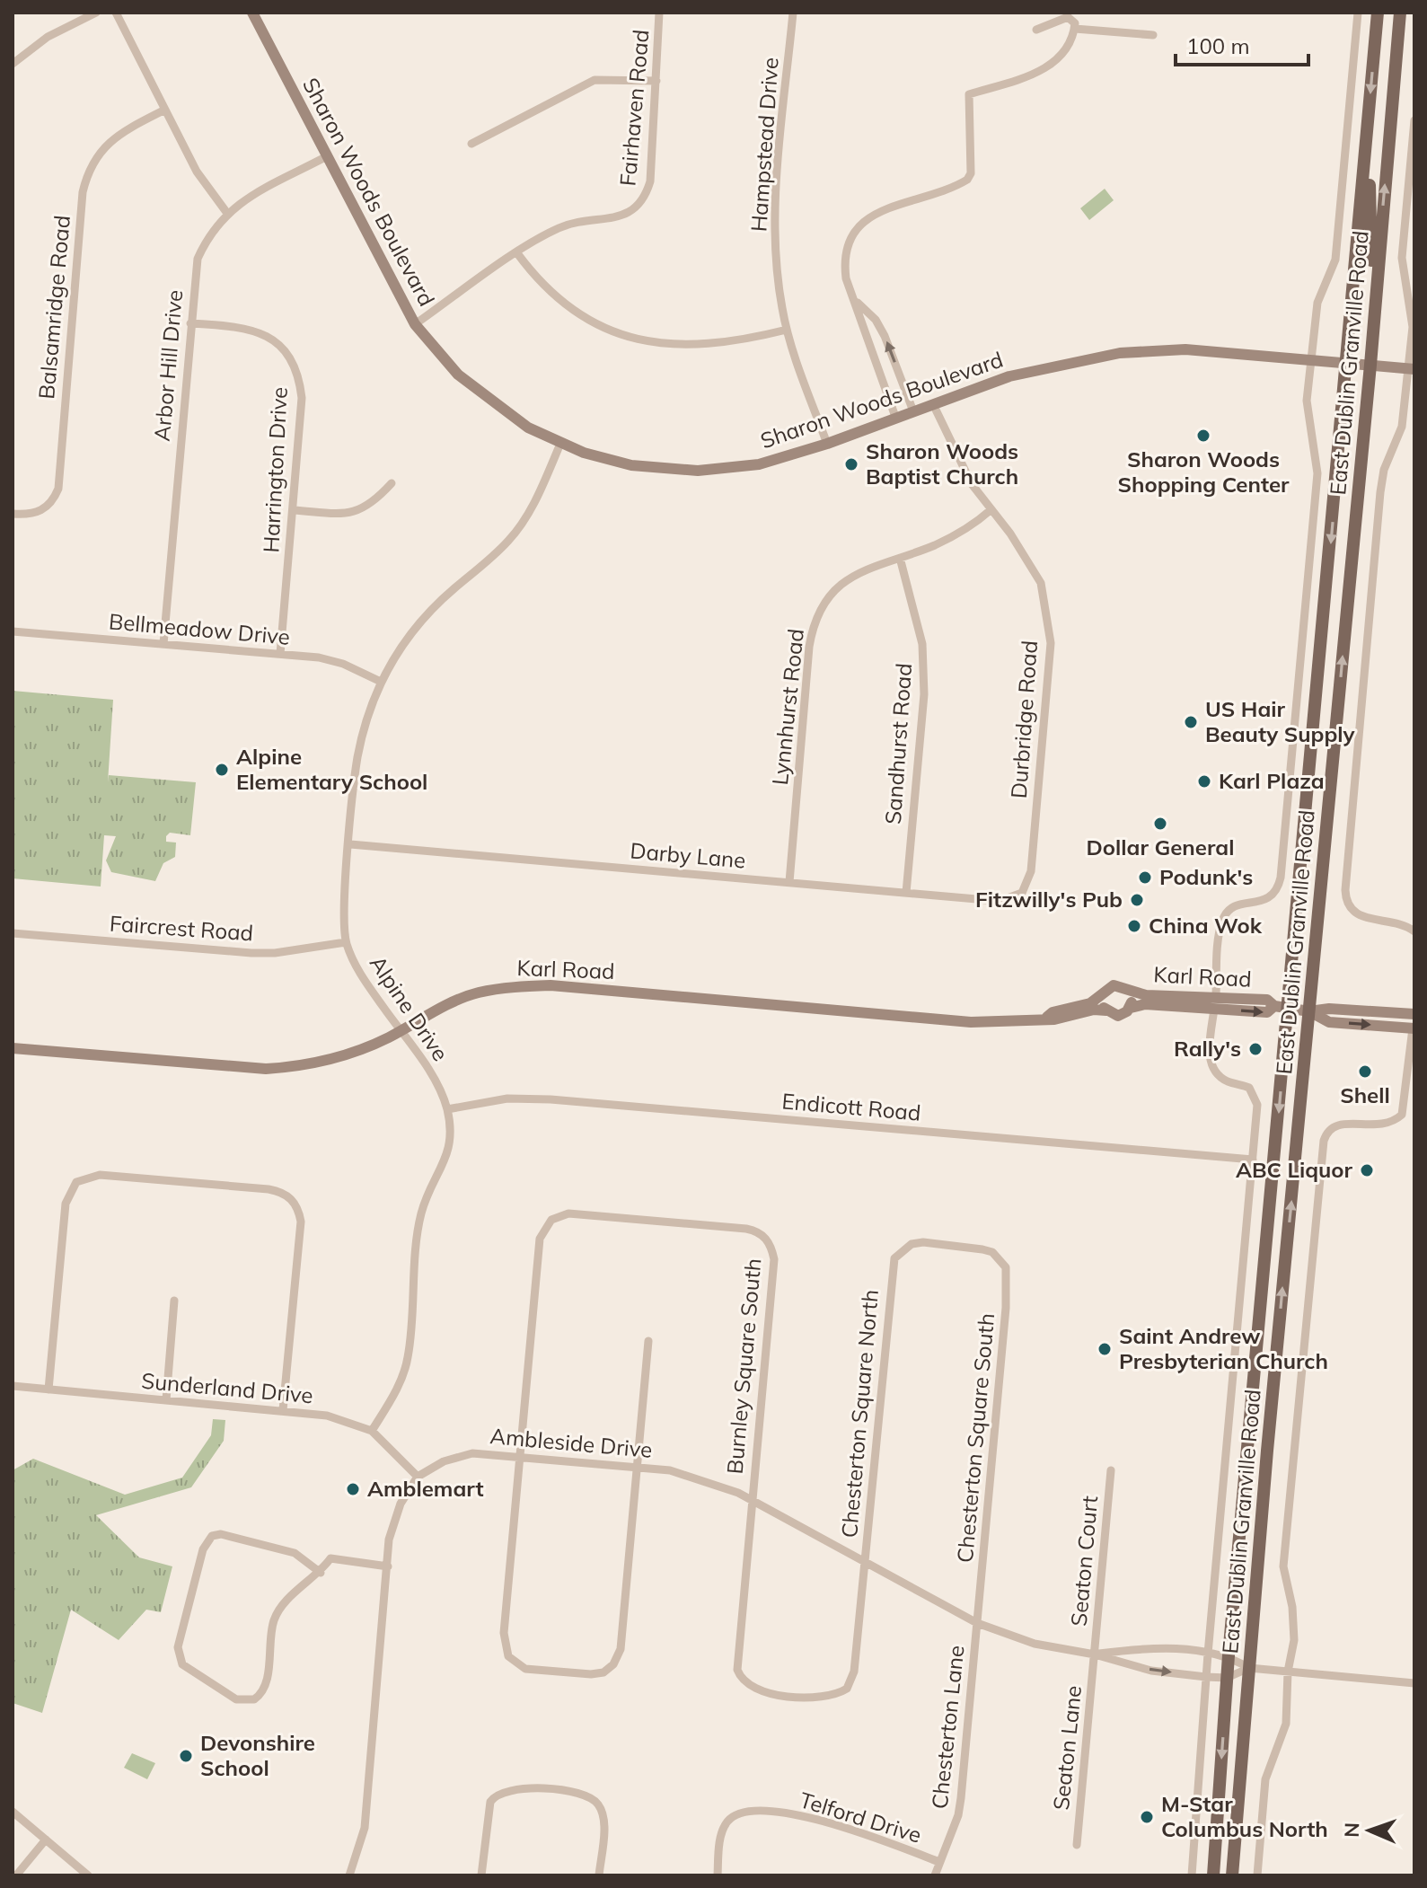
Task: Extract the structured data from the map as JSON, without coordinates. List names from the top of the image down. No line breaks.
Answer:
{"streets":{"main road":["East Dublin Granville Road"],"street":["Fairhaven Road","Hampstead Drive","Sharon Woods Boulevard","Balsamridge Road","Arbor Hill Drive","Harrington Drive","Bellmeadow Drive","Lynnhurst Road","Durbridge Road","Sandhurst Road","Darby Lane","Faircrest Road","Karl Road","Alpine Drive","Endicott Road","Burnley Square South","Sunderland Drive","Chesterton Square North","Chesterton Square South","Ambleside Drive","Seaton Court","Chesterton Lane","Seaton Lane","Telford Drive"]},"crossings":[["Fairhaven Road","Sharon Woods Boulevard"],["Hampstead Drive","Sharon Woods Boulevard"],["Sharon Woods Boulevard","East Dublin Granville Road"],["Sharon Woods Boulevard","Arbor Hill Drive"],["Sharon Woods Boulevard","Durbridge Road"],["Sharon Woods Boulevard","Alpine Drive"],["East Dublin Granville Road","Karl Road"],["East Dublin Granville Road","Endicott Road"],["East Dublin Granville Road","Ambleside Drive"],["Arbor Hill Drive","Harrington Drive"],["Arbor Hill Drive","Bellmeadow Drive"],["Harrington Drive","Bellmeadow Drive"],["Bellmeadow Drive","Alpine Drive"],["Lynnhurst Road","Durbridge Road"],["Lynnhurst Road","Sandhurst Road"],["Lynnhurst Road","Darby Lane"],["Durbridge Road","Darby Lane"],["Sandhurst Road","Darby Lane"],["Darby Lane","Alpine Drive"],["Faircrest Road","Alpine Drive"],["Karl Road","Alpine Drive"],["Alpine Drive","Endicott Road"],["Alpine Drive","Sunderland Drive"],["Burnley Square South","Chesterton Square North"],["Burnley Square South","Ambleside Drive"],["Sunderland Drive","Ambleside Drive"],["Chesterton Square North","Chesterton Square South"],["Chesterton Square North","Ambleside Drive"],["Chesterton Square South","Ambleside Drive"],["Chesterton Square South","Chesterton Lane"],["Ambleside Drive","Seaton Court"],["Ambleside Drive","Chesterton Lane"],["Ambleside Drive","Seaton Lane"],["Seaton Court","Seaton Lane"],["Chesterton Lane","Telford Drive"]],"places":["Sharon Woods Shopping Center","Sharon Woods Baptist Church","US Hair Beauty Supply","Alpine Elementary School","Karl Plaza","Dollar General","Podunk's","Fitzwilly's Pub","China Wok","Rally's","Shell","ABC Liquor","Saint Andrew Presbyterian Church","Amblemart","Devonshire School","M-Star Columbus North"],"scale_bar":"100 m","north":"left"}
